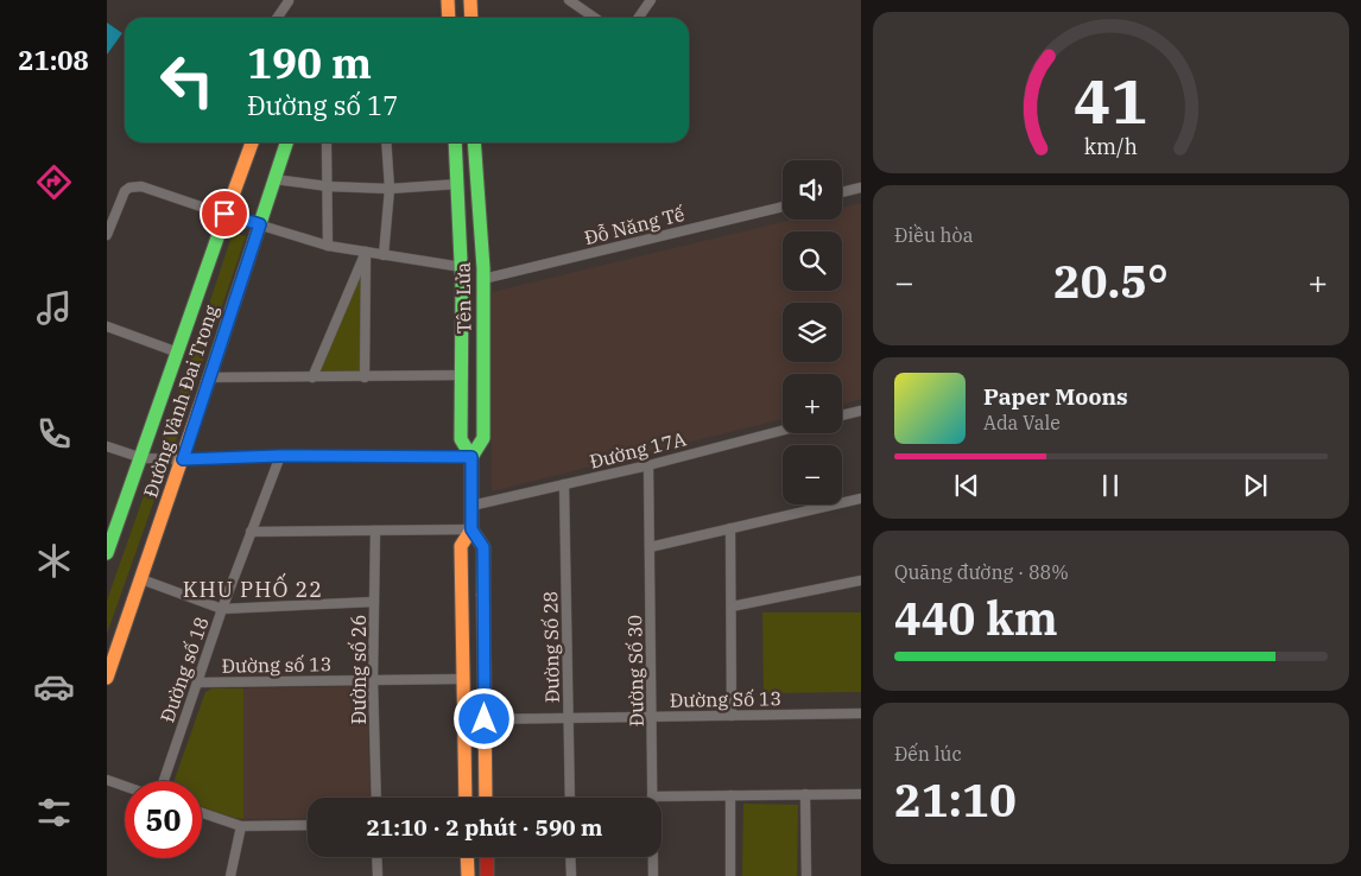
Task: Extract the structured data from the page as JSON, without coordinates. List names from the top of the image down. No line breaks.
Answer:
{"streets":{"main road":["Tên Lửa","Đường Vành Đai Trong"],"street":["Đỗ Năng Tế","Đường 17A","Đường Số 28","Đường số 13","Đường số 18","Đường số 26","Đường Số 30","Đường Số 13"]},"crossings":[["Đỗ Năng Tế","Tên Lửa"],["Tên Lửa","Đường 17A"],["Tên Lửa","Đường số 13"],["Tên Lửa","Đường Số 13"],["Đường 17A","Đường Số 28"],["Đường 17A","Đường Số 30"],["Đường Số 28","Đường Số 13"],["Đường số 13","Đường số 18"],["Đường số 13","Đường số 26"],["Đường Số 30","Đường Số 13"]],"districts":["KHU PHỐ 22"],"page":{"tabs":"21:08","turn":["190 m","Đường số 17"],"map_buttons":["+","−"],"tile":["Điều hòa",["Quãng đường · 88%","440 km"],["Đến lúc","21:10"]],"heat":["−","20.5°","+"],"song":["Paper Moons","Ada Vale"],"limit":"50","trip":"21:10 · 2 phút · 590 m","gauge":["41","km/h"]}}
